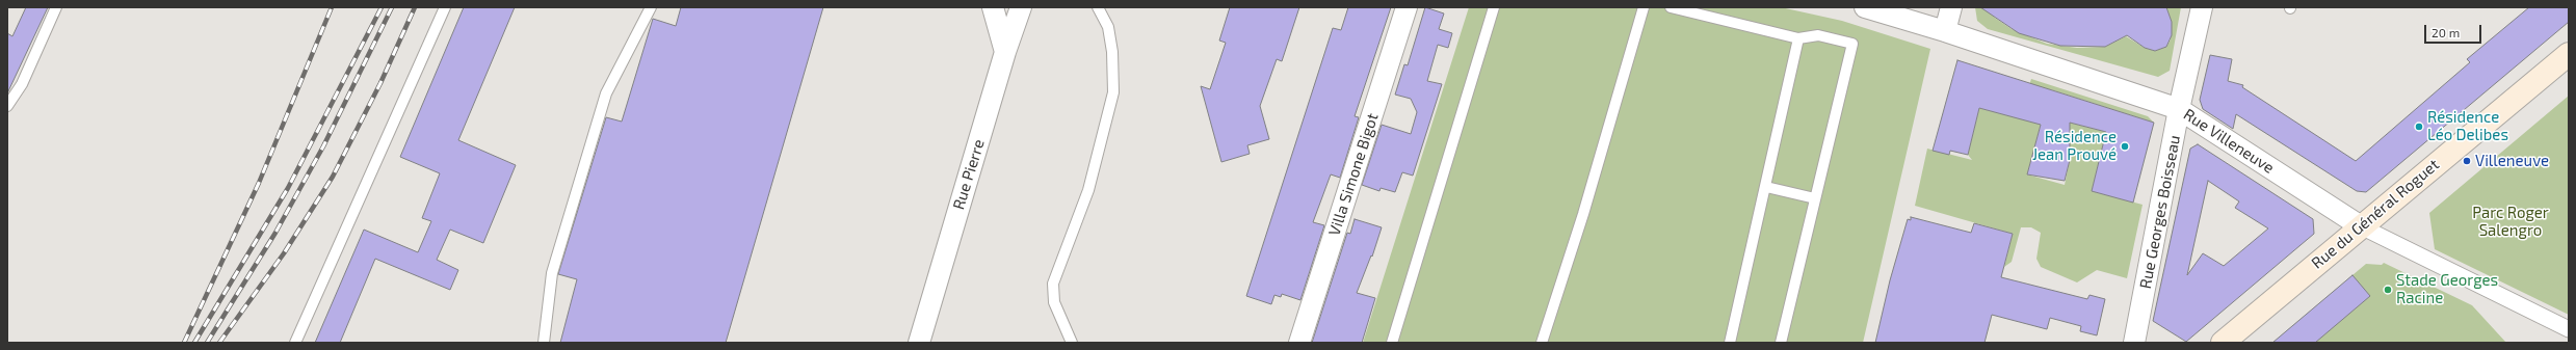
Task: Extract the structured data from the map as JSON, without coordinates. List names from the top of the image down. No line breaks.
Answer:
{"streets":{"main road":["Rue du Général Roguet"],"street":["Rue Villeneuve","Rue Pierre","Villa Simone Bigot","Rue Georges Boisseau"]},"crossings":[["Rue Villeneuve","Rue Georges Boisseau"],["Rue Villeneuve","Rue du Général Roguet"]],"parks":["Parc Roger Salengro"],"places":["Résidence Léo Delibes","Résidence Jean Prouvé","Villeneuve","Stade Georges Racine"],"scale_bar":"20 m"}
